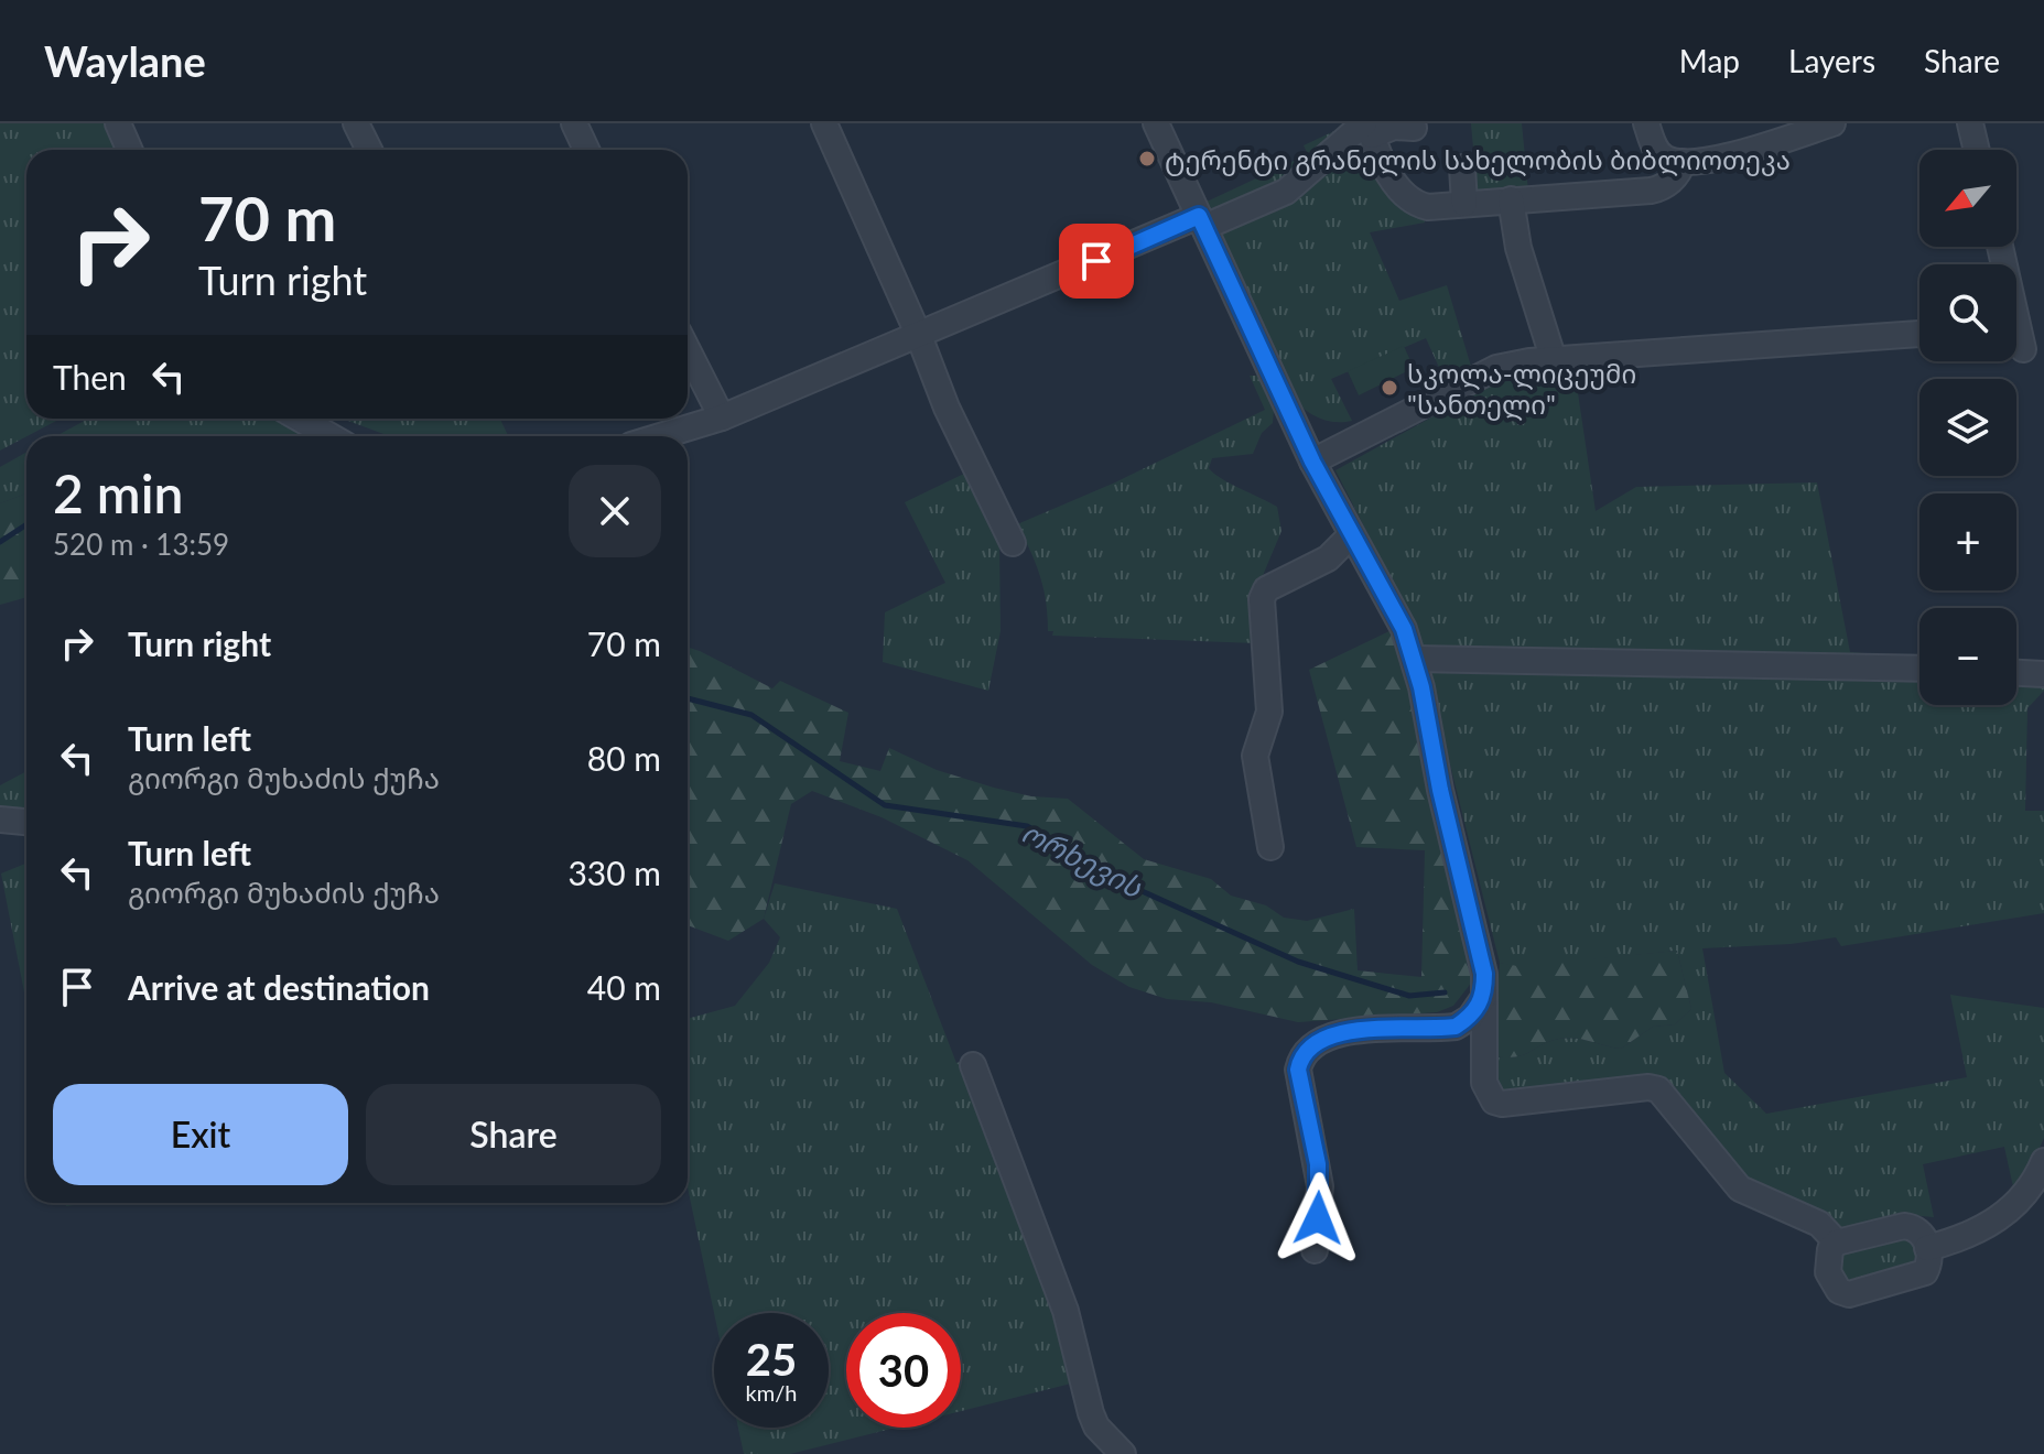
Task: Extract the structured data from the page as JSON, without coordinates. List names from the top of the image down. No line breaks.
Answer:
{"water":["ორხევის"],"places":["ტერენტი გრანელის სახელობის ბიბლიოთეკა","სკოლა-ლიცეუმი \"სანთელი\""],"north":"bottom left","page":{"header":"Waylane","nav":["Map","Layers","Share"],"map_buttons":["+","−"],"turn":["70 m","Turn right"],"then":"Then","heading":["2 min","520 m · 13:59"],"list":[{"name":"Turn right","value":"70 m"},{"name":"Turn left","note":"გიორგი მუხაძის ქუჩა","value":"80 m"},{"name":"Turn left","note":"გიორგი მუხაძის ქუჩა","value":"330 m"},{"name":"Arrive at destination","value":"40 m"}],"buttons":["Exit","Share"],"speed":"25 km/h","limit":"30"}}
